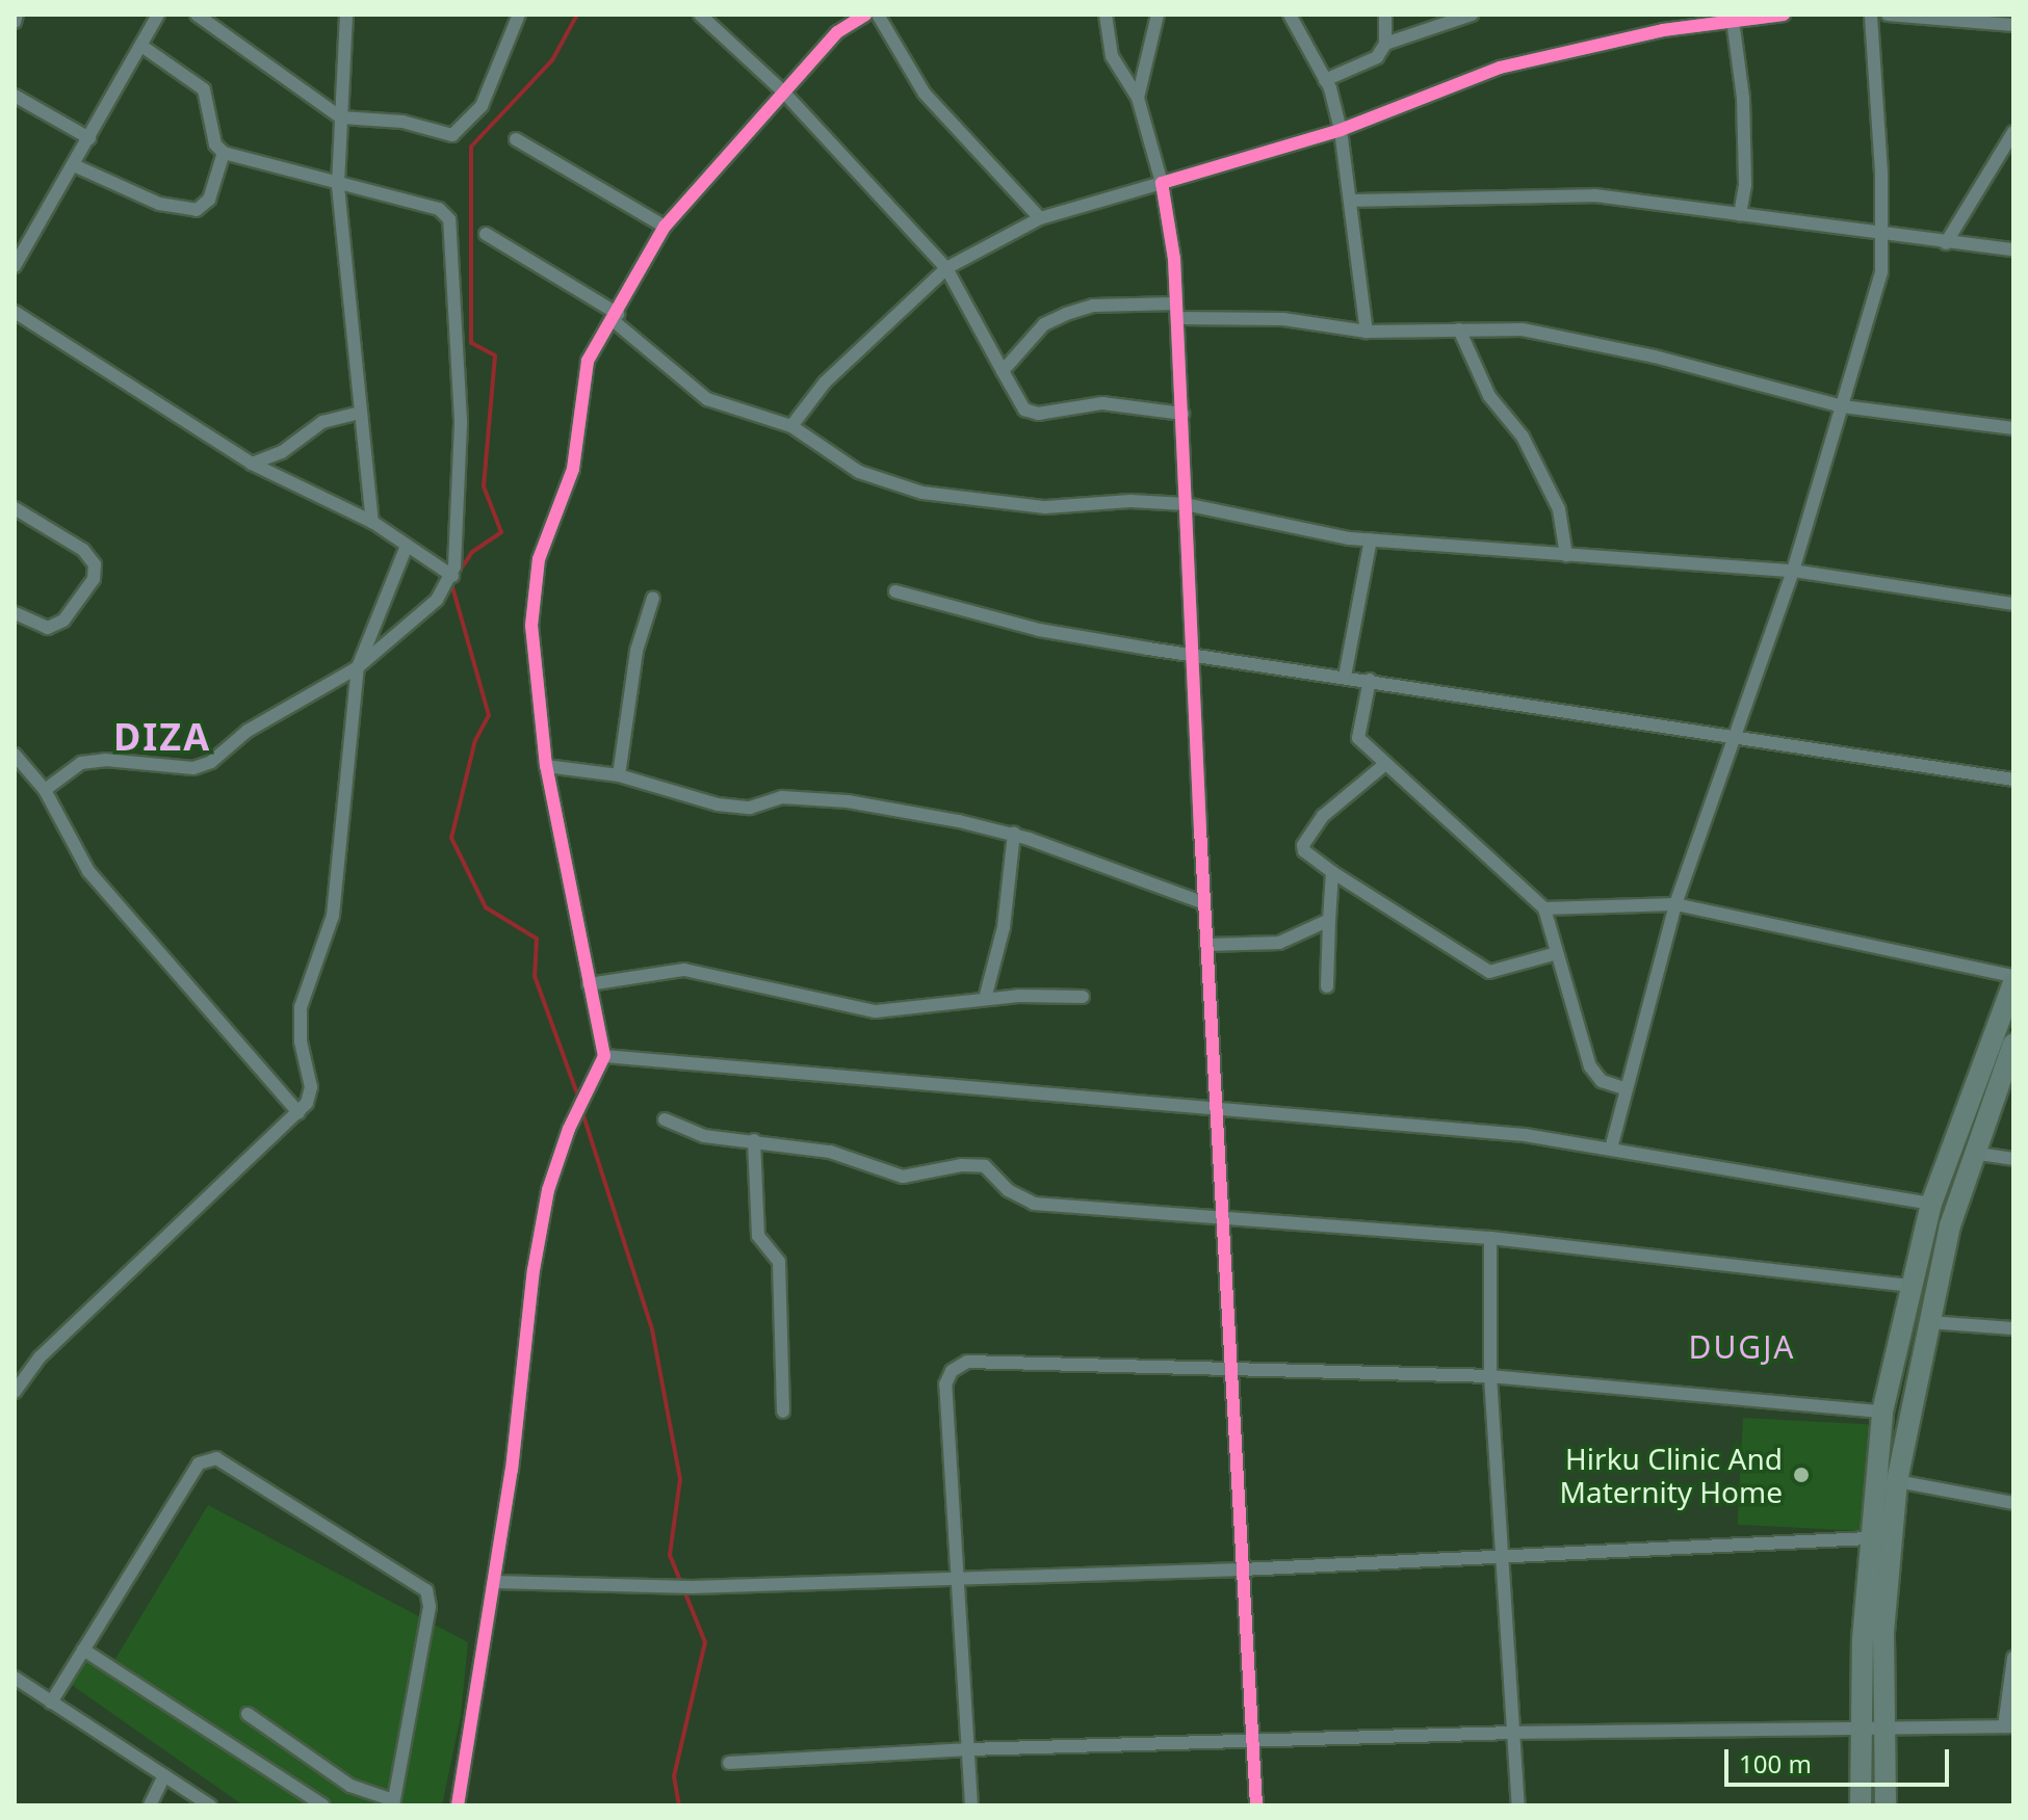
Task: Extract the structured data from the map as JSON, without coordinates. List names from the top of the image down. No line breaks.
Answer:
{"districts":["DIZA","DUGJA"],"places":["Hirku Clinic And Maternity Home"],"scale_bar":"100 m"}
